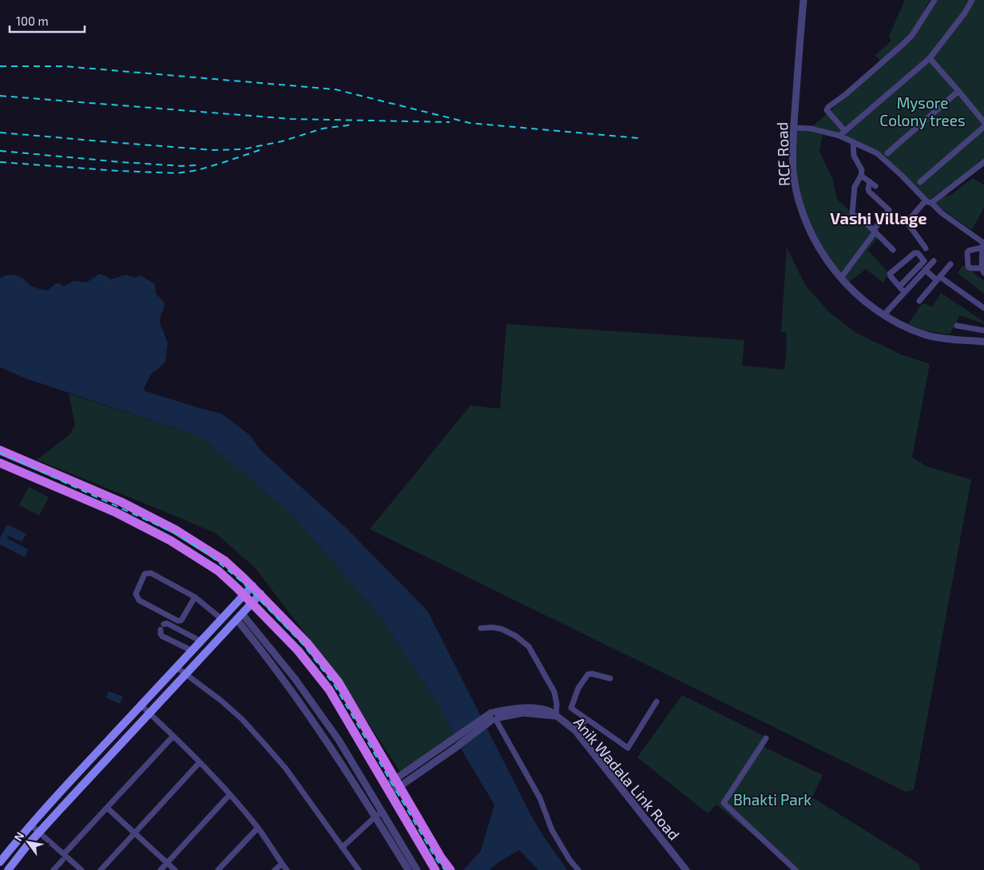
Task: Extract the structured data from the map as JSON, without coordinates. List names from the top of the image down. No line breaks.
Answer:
{"streets":{"street":["RCF Road","Anik Wadala Link Road"]},"districts":["Vashi Village"],"parks":["Mysore Colony trees","Bhakti Park"],"scale_bar":"100 m","north":"top left"}
